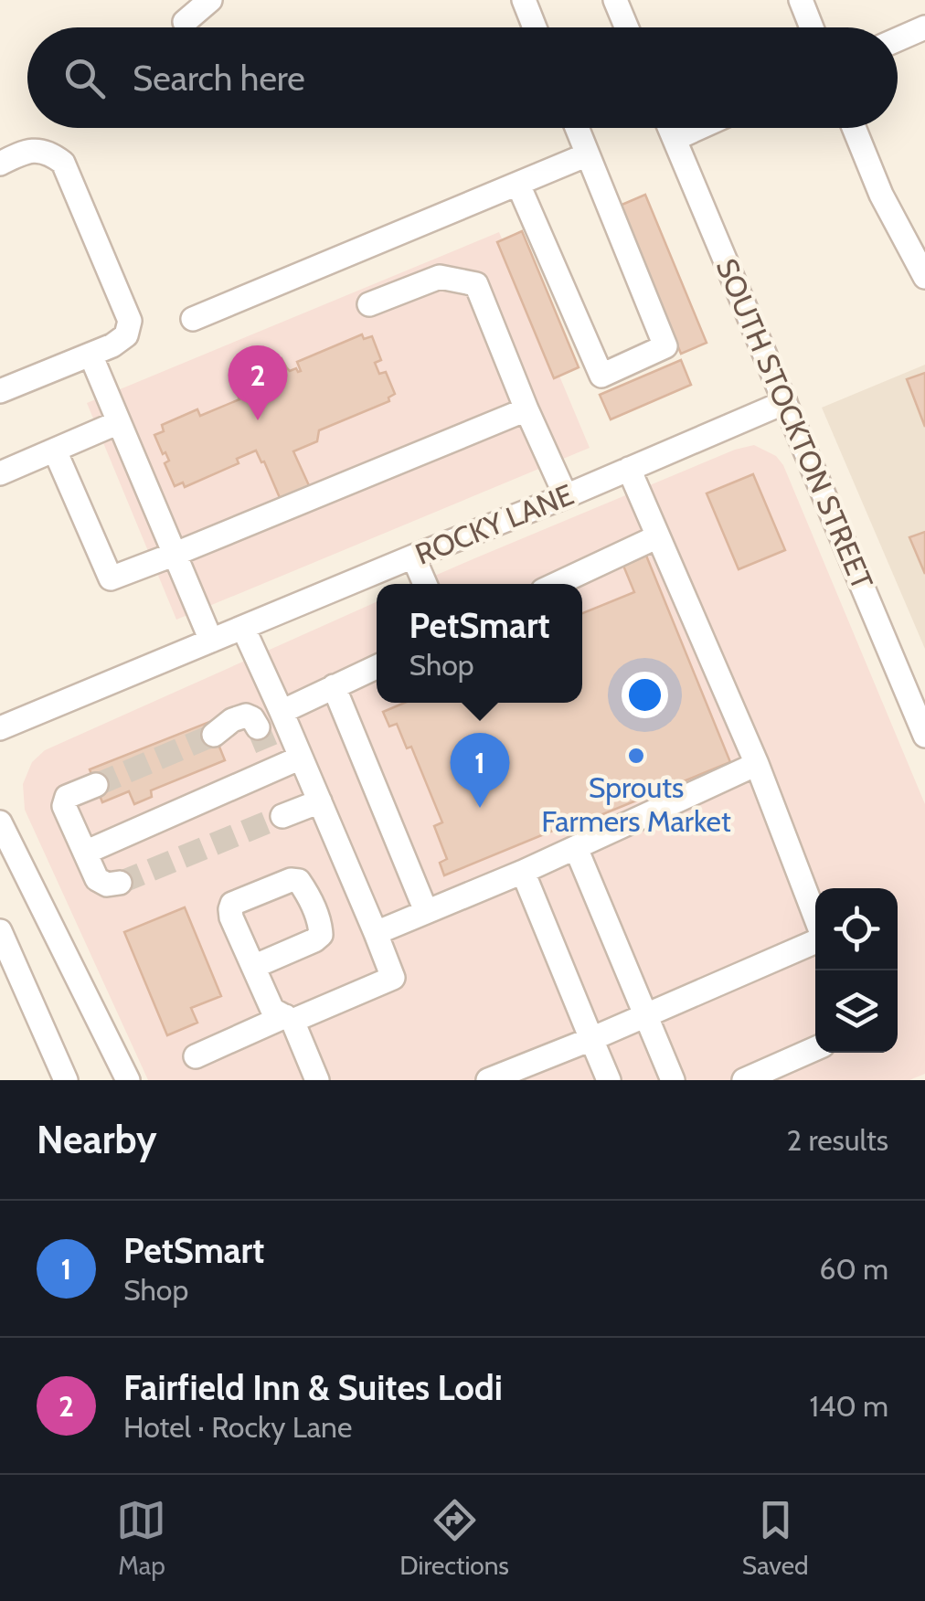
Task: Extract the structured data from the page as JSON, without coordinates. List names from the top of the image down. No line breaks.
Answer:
{"streets":{"street":["SOUTH STOCKTON STREET","ROCKY LANE"]},"crossings":[["SOUTH STOCKTON STREET","ROCKY LANE"]],"places":["Sprouts Farmers Market"],"page":{"search":"Search here","pins":["2","1"],"popup":["PetSmart","Shop"],"heading":["Nearby","2 results"],"list":[{"mark":"1","name":"PetSmart","note":"Shop","value":"60 m"},{"mark":"2","name":"Fairfield Inn & Suites Lodi","note":"Hotel · Rocky Lane","value":"140 m"}],"nav":["Map","Directions","Saved"]}}
